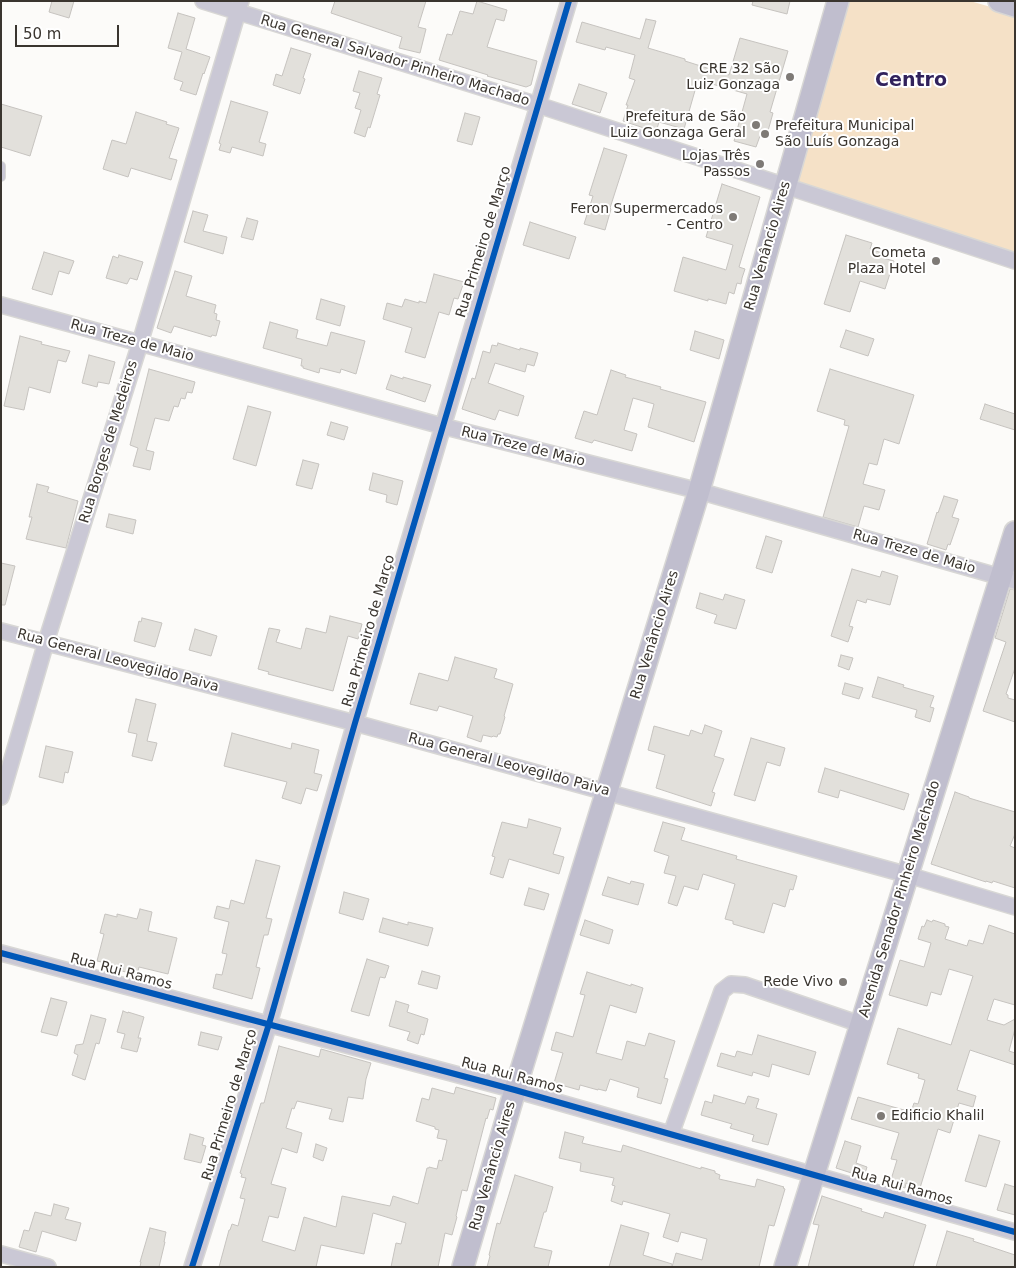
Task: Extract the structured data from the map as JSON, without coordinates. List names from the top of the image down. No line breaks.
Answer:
{"streets":{"main road":["Rua Venâncio Aires","Avenida Senador Pinheiro Machado"],"street":["Rua General Salvador Pinheiro Machado","Rua Primeiro de Março","Rua Treze de Maio","Rua Borges de Medeiros","Rua General Leovegildo Paiva","Rua Rui Ramos"]},"crossings":[["Rua General Salvador Pinheiro Machado","Rua Primeiro de Março"],["Rua General Salvador Pinheiro Machado","Rua Venâncio Aires"],["Rua General Salvador Pinheiro Machado","Rua Borges de Medeiros"],["Rua Primeiro de Março","Rua Treze de Maio"],["Rua Primeiro de Março","Rua General Leovegildo Paiva"],["Rua Primeiro de Março","Rua Rui Ramos"],["Rua Venâncio Aires","Rua Treze de Maio"],["Rua Venâncio Aires","Rua General Leovegildo Paiva"],["Rua Venâncio Aires","Rua Rui Ramos"],["Rua Treze de Maio","Rua Borges de Medeiros"],["Rua Treze de Maio","Avenida Senador Pinheiro Machado"],["Rua Borges de Medeiros","Rua General Leovegildo Paiva"],["Rua General Leovegildo Paiva","Avenida Senador Pinheiro Machado"],["Avenida Senador Pinheiro Machado","Rua Rui Ramos"]],"districts":["Centro"],"places":["CRE 32 São Luiz Gonzaga","Prefeitura de São Luiz Gonzaga Geral","Prefeitura Municipal São Luís Gonzaga","Lojas Três Passos","Feron Supermercados - Centro","Cometa Plaza Hotel","Rede Vivo","Edificio Khalil"],"scale_bar":"50 m"}
